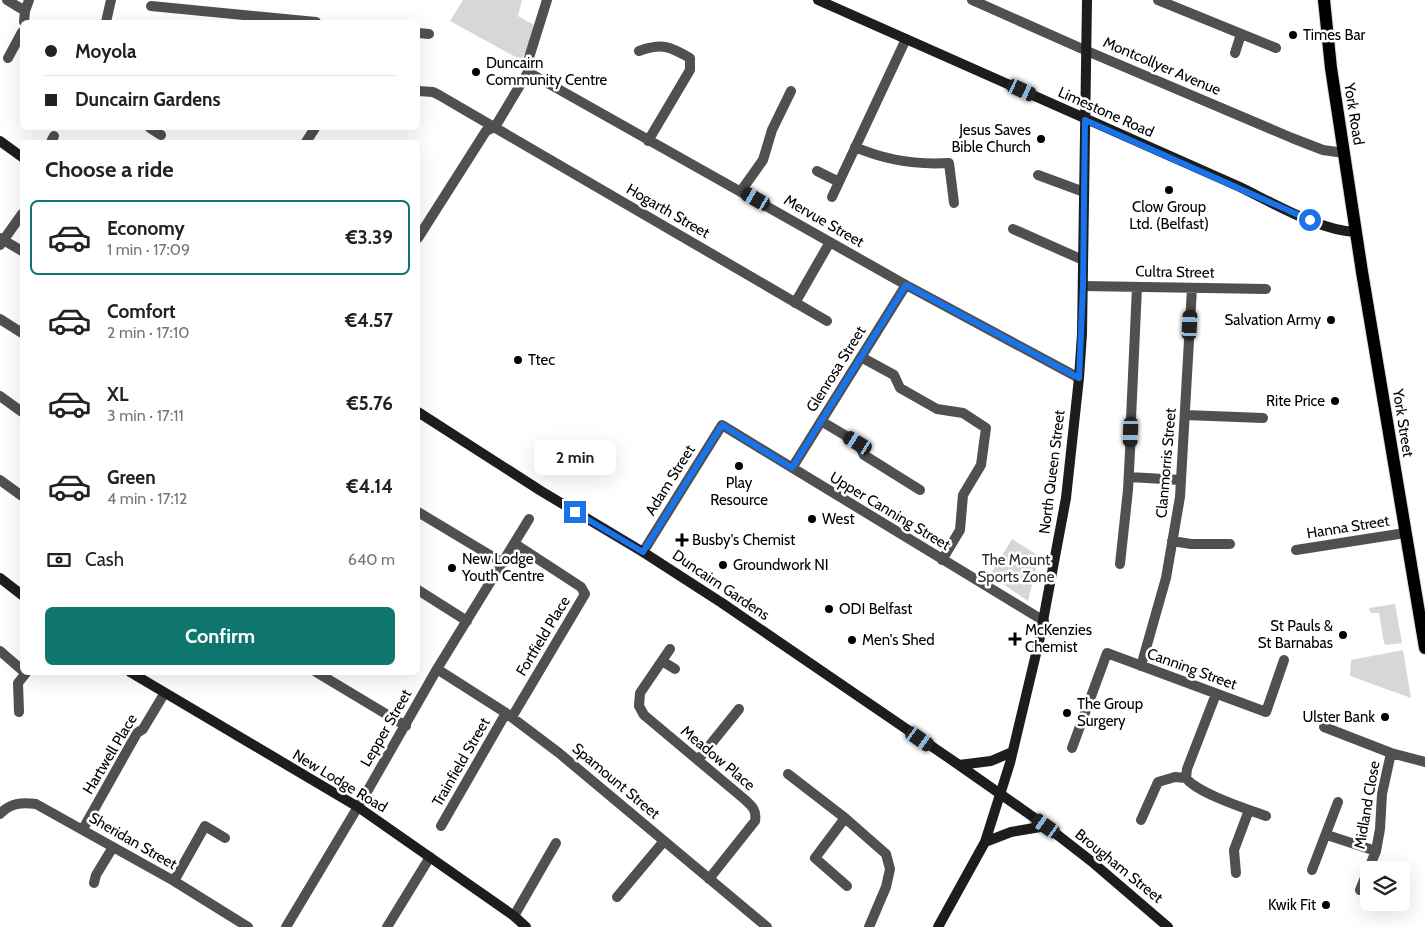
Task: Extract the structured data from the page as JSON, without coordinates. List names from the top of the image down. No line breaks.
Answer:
{"streets":{"main road":["York Road","York Street"],"street":["Montcollyer Avenue","Limestone Road","Hogarth Street","Mervue Street","Cultra Street","Glenrosa Street","Clanmorris Street","North Queen Street","Adam Street","Upper Canning Street","Hanna Street","Duncairn Gardens","Fortfield Place","Canning Street","Lepper Street","Hartwell Place","Meadow Place","Trainfield Street","New Lodge Road","Spamount Street","Midland Close","Sheridan Street","Brougham Street"]},"crossings":[["Montcollyer Avenue","York Road"],["Montcollyer Avenue","North Queen Street"],["Limestone Road","York Road"],["Limestone Road","York Street"],["Limestone Road","North Queen Street"],["York Road","York Street"],["Mervue Street","Glenrosa Street"],["Mervue Street","North Queen Street"],["Cultra Street","Clanmorris Street"],["Cultra Street","North Queen Street"],["Glenrosa Street","Upper Canning Street"],["York Street","Hanna Street"],["Clanmorris Street","Canning Street"],["North Queen Street","Upper Canning Street"],["North Queen Street","Duncairn Gardens"],["North Queen Street","Brougham Street"],["Adam Street","Upper Canning Street"],["Adam Street","Duncairn Gardens"],["Duncairn Gardens","Brougham Street"],["Fortfield Place","Lepper Street"],["Fortfield Place","Trainfield Street"],["Fortfield Place","Spamount Street"],["Lepper Street","New Lodge Road"],["Lepper Street","Spamount Street"],["Hartwell Place","New Lodge Road"],["Hartwell Place","Sheridan Street"],["Meadow Place","Spamount Street"],["Trainfield Street","Spamount Street"]],"parks":["The Mount Sports Zone"],"places":{"other":["Times Bar","Duncairn Community Centre","Jesus Saves Bible Church","Clow Group Ltd. (Belfast)","Salvation Army","Ttec","Rite Price","Play Resource","West","Groundwork NI","New Lodge Youth Centre","ODI Belfast","St Pauls & St Barnabas","Men's Shed","The Group Surgery","Ulster Bank","Kwik Fit"],"health":["Busby's Chemist","McKenzies Chemist"]},"page":{"banner":["Moyola","Duncairn Gardens"],"heading":"Choose a ride","list":[{"name":"Economy","note":"1 min · 17:09","value":"€3.39"},{"name":"Comfort","note":"2 min · 17:10","value":"€4.57"},{"name":"XL","note":"3 min · 17:11","value":"€5.76"},{"name":"Green","note":"4 min · 17:12","value":"€4.14"}],"bubble":"2 min","pay":["Cash","640 m"],"buttons":"Confirm"}}
